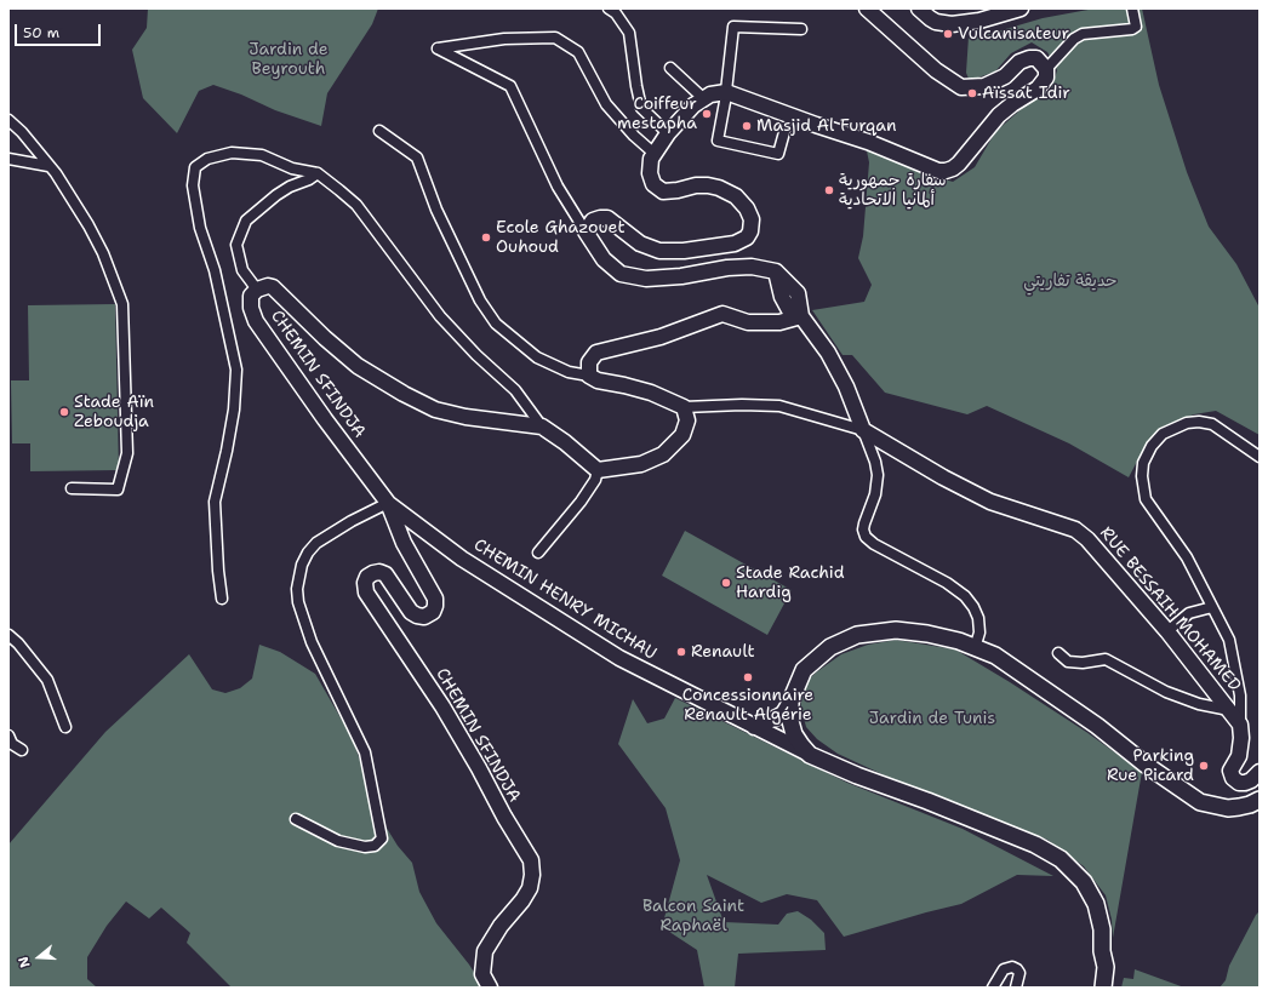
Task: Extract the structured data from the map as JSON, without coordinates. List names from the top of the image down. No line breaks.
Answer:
{"streets":{"street":["CHEMIN SFINDJA","CHEMIN HENRY MICHAU","RUE BESSAIH MOHAMED"]},"crossings":[["CHEMIN SFINDJA","CHEMIN HENRY MICHAU"]],"parks":["Jardin de Beyrouth","حديقة تفاريتي","Jardin de Tunis","Balcon Saint Raphaël"],"places":["Vulcanisateur","Aïssat Idir","Coiffeur mestapha","Masjid Al Furqan","سفارة جمهورية ألمانيا الاتحادية","Ecole Ghazouet Ouhoud","Stade Aïn Zeboudja","Stade Rachid Hardig","Renault","Concessionnaire Renault Algérie","Parking Rue Picard"],"scale_bar":"50 m","north":"left"}
